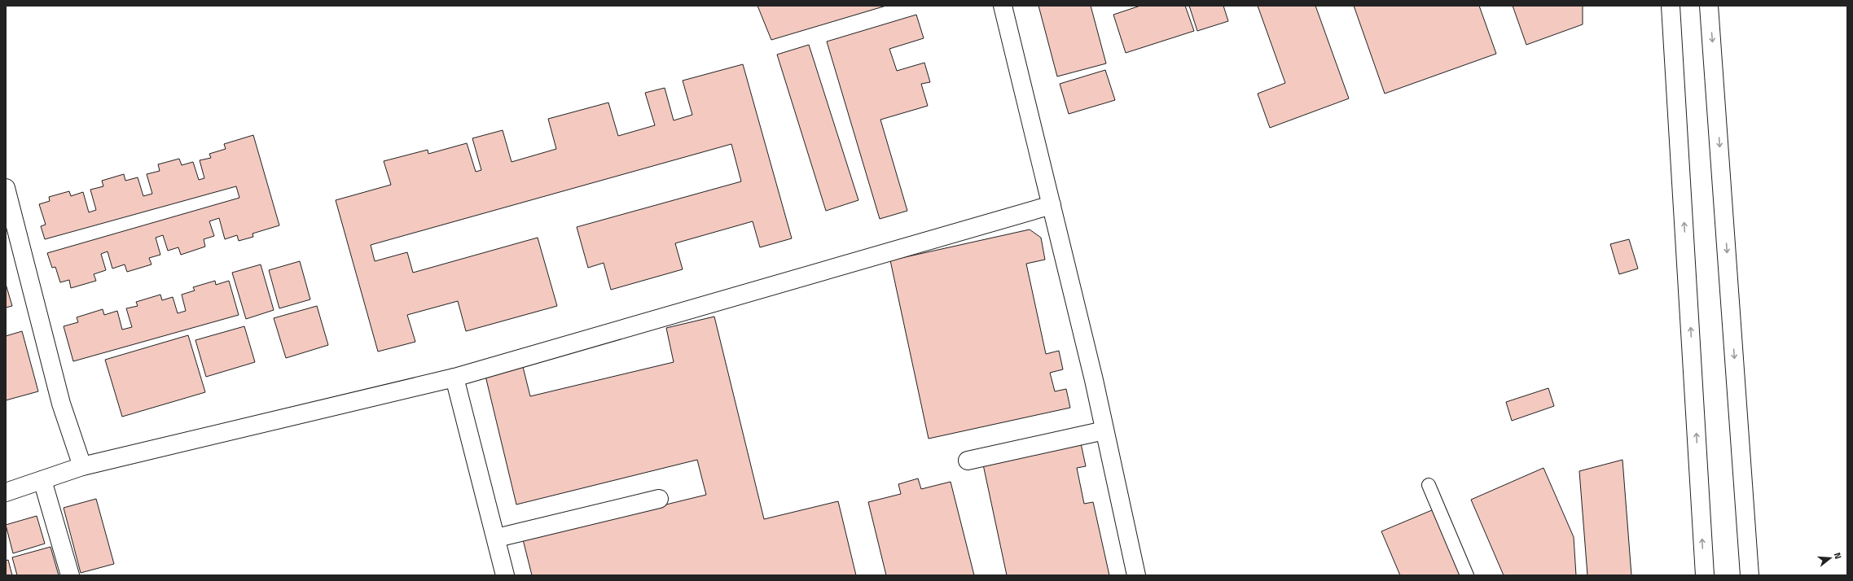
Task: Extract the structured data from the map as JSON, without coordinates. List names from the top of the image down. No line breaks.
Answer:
{"north":"right"}
